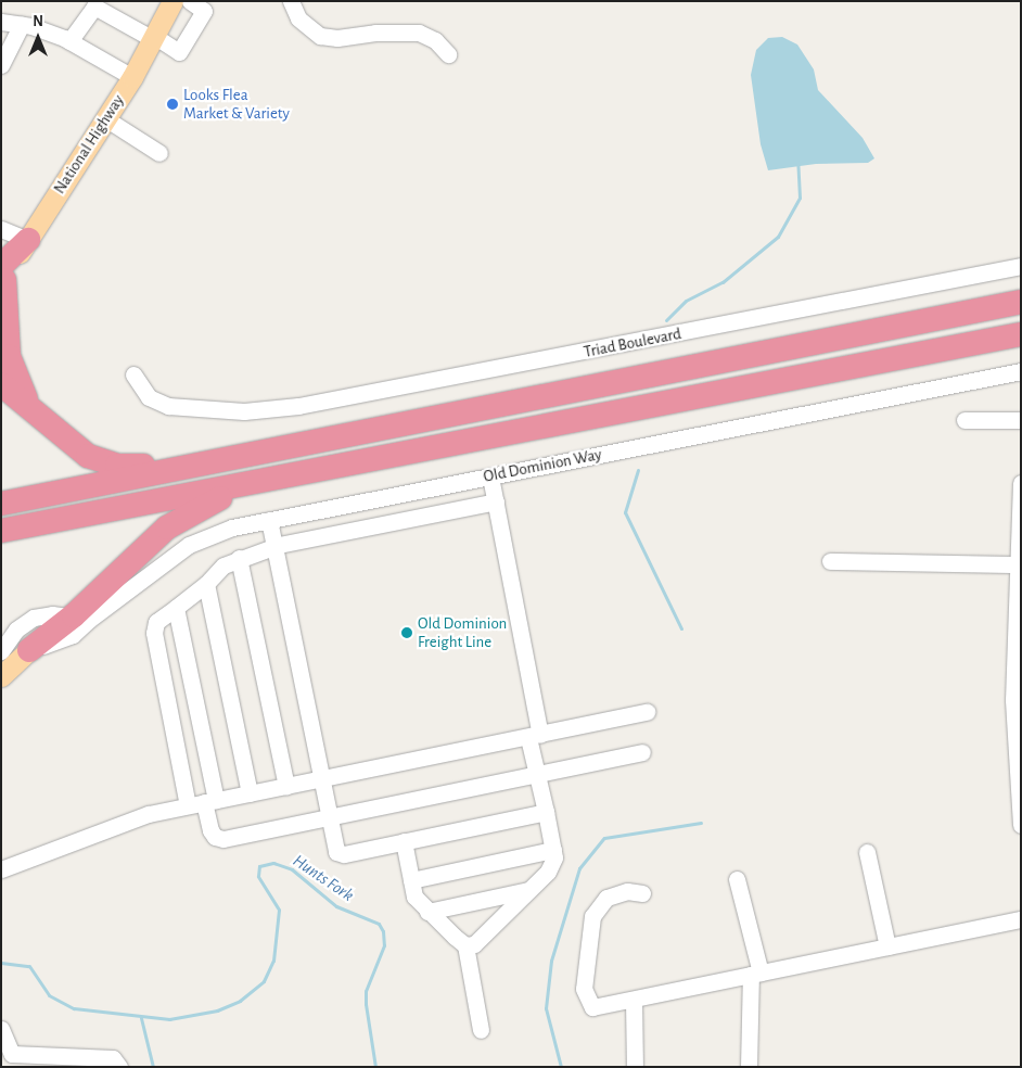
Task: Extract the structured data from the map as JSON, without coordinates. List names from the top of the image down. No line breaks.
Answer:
{"streets":{"main road":["National Highway"],"street":["Triad Boulevard","Old Dominion Way"]},"water":["Hunts Fork"],"places":["Looks Flea Market & Variety","Old Dominion Freight Line"],"north":"top"}
